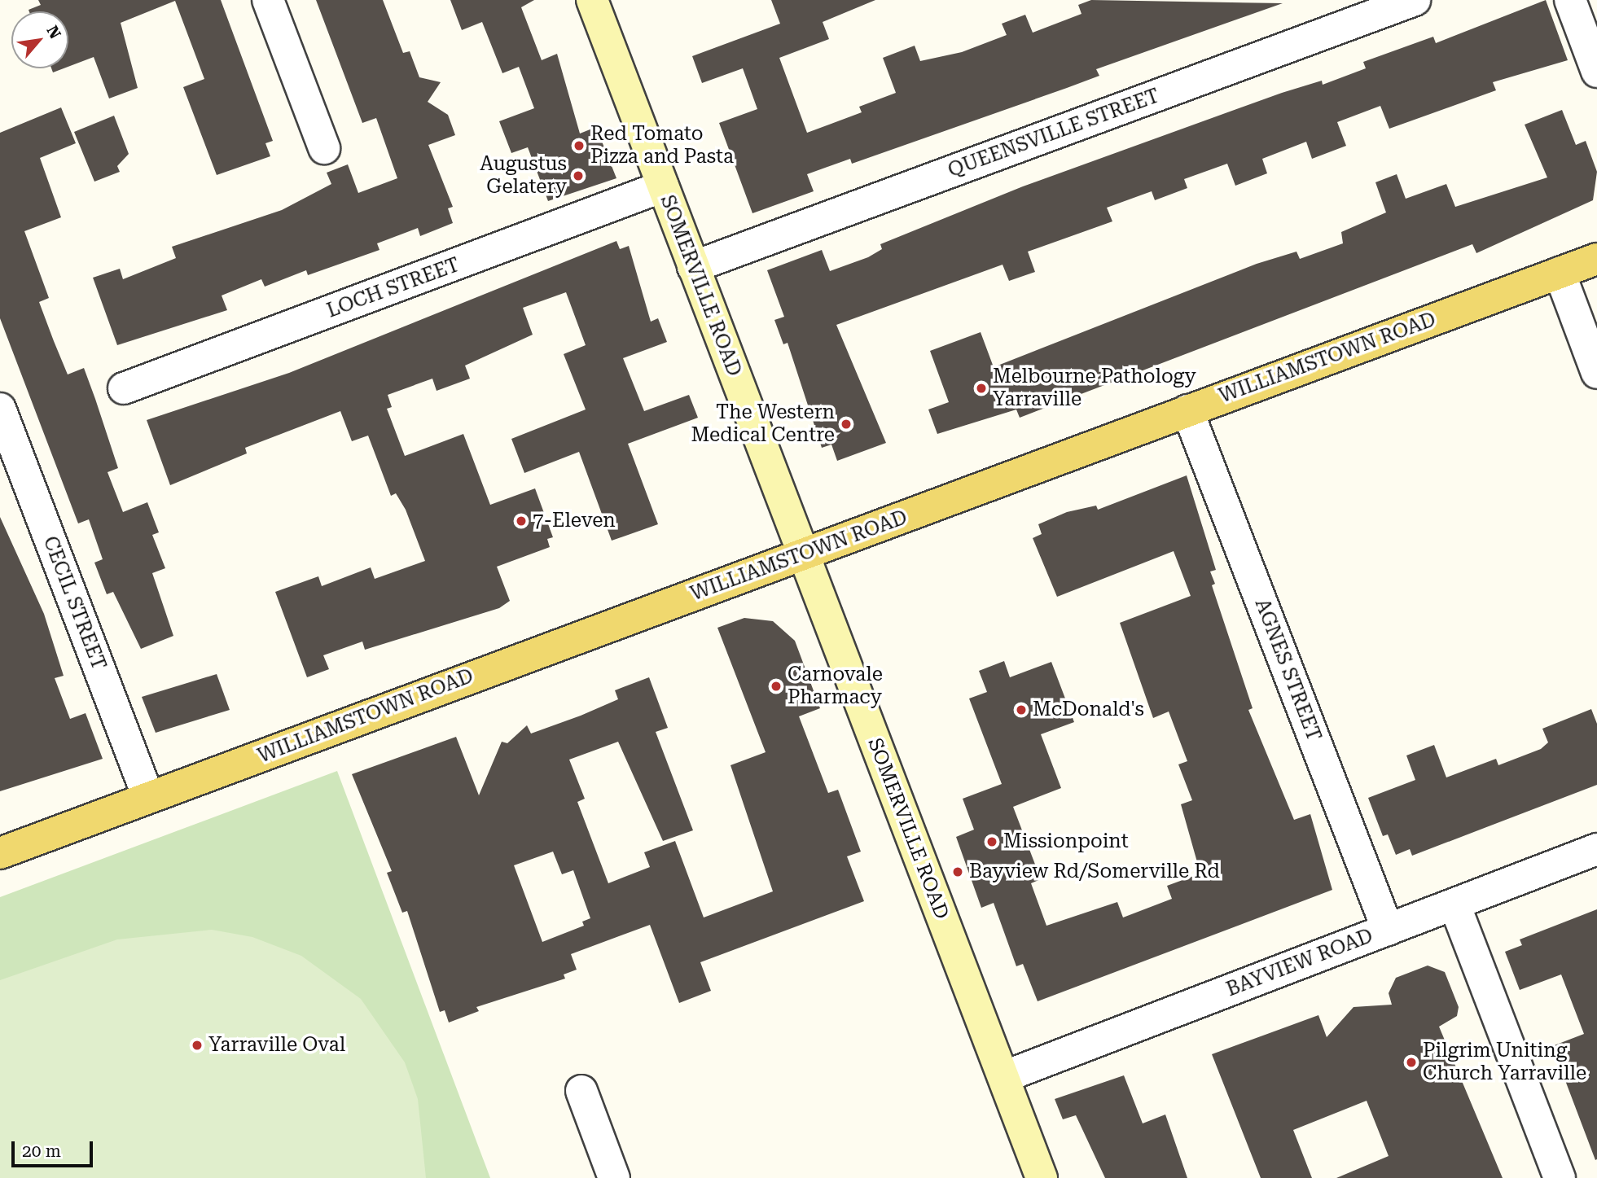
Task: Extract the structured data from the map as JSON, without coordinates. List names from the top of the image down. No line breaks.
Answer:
{"streets":{"main road":["SOMERVILLE ROAD","WILLIAMSTOWN ROAD"],"street":["QUEENSVILLE STREET","LOCH STREET","CECIL STREET","AGNES STREET","BAYVIEW ROAD"]},"crossings":[["QUEENSVILLE STREET","SOMERVILLE ROAD"],["SOMERVILLE ROAD","LOCH STREET"],["SOMERVILLE ROAD","WILLIAMSTOWN ROAD"],["SOMERVILLE ROAD","BAYVIEW ROAD"],["WILLIAMSTOWN ROAD","CECIL STREET"],["WILLIAMSTOWN ROAD","AGNES STREET"],["AGNES STREET","BAYVIEW ROAD"]],"places":["Red Tomato Pizza and Pasta","Augustus Gelatery","Melbourne Pathology Yarraville","The Western Medical Centre","7-Eleven","Carnovale Pharmacy","McDonald's","Missionpoint","Bayview Rd/Somerville Rd","Yarraville Oval","Pilgrim Uniting Church Yarraville"],"scale_bar":"20 m","north":"top right"}
